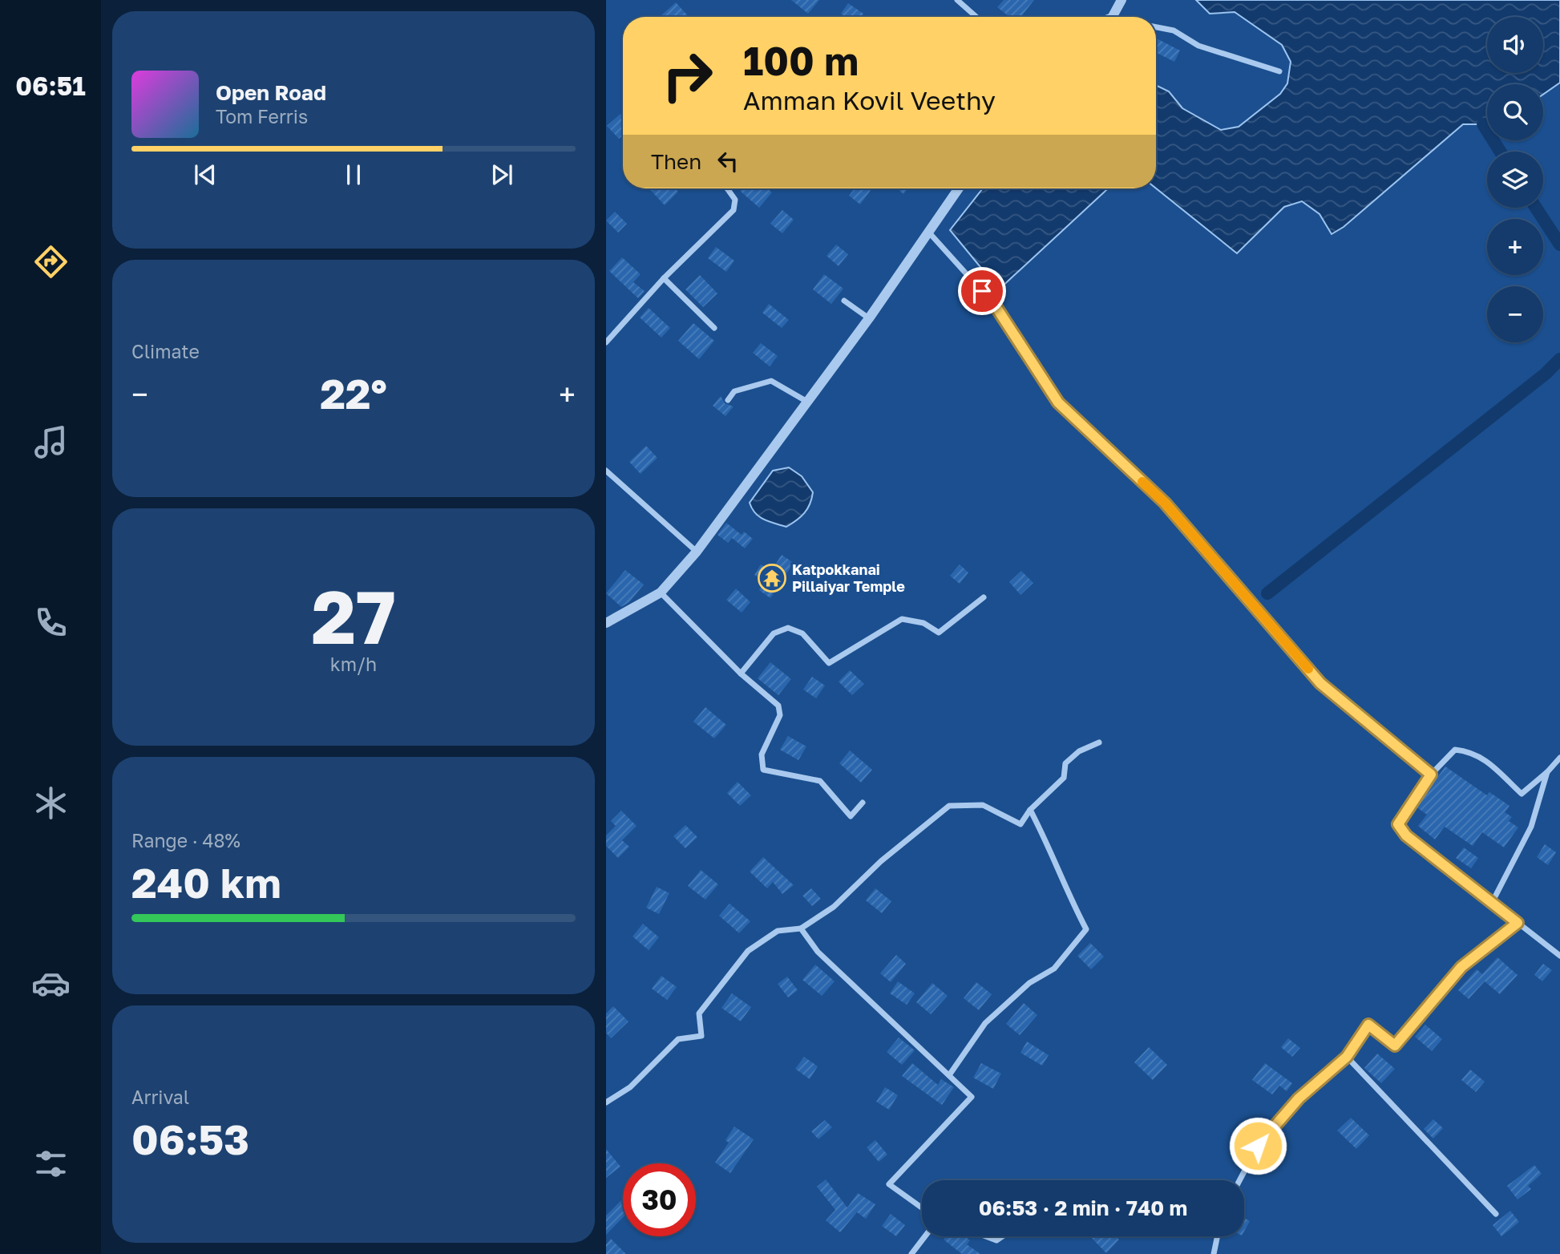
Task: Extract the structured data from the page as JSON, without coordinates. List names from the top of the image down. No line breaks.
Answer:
{"places":{"temple":["Katpokkanai Pillaiyar Temple"]},"page":{"tabs":"06:51","map_buttons":["+","−"],"turn":["100 m","Amman Kovil Veethy"],"song":["Open Road","Tom Ferris"],"then":"Then","tile":["Climate",["27","km/h"],["Range · 48%","240 km"],["Arrival","06:53"]],"heat":["−","22°","+"],"limit":"30","trip":"06:53 · 2 min · 740 m"}}
